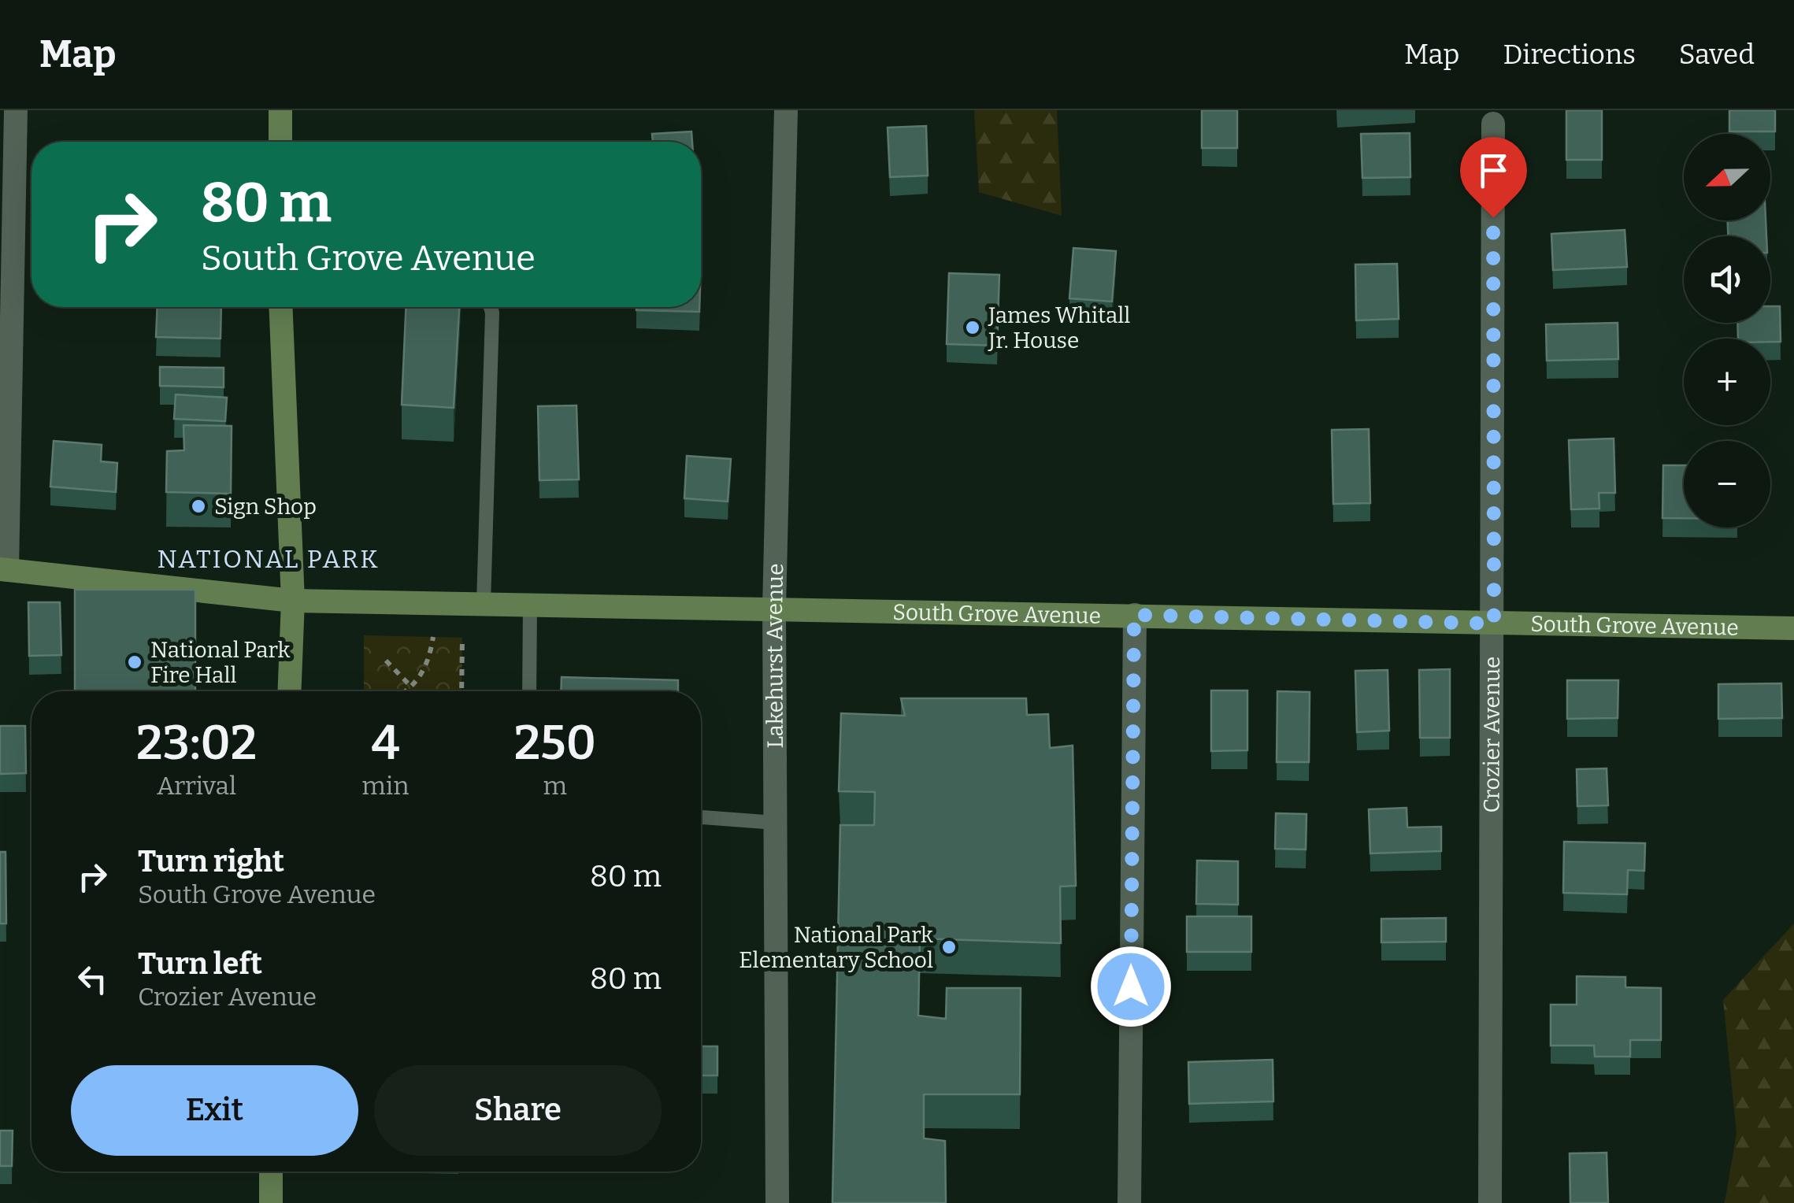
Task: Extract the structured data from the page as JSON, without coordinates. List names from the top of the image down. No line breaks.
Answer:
{"streets":{"main road":["South Grove Avenue"],"street":["Lakehurst Avenue","Crozier Avenue"]},"crossings":[["South Grove Avenue","Lakehurst Avenue"],["South Grove Avenue","Crozier Avenue"]],"districts":["NATIONAL PARK"],"places":["James Whitall Jr. House","Sign Shop","National Park Fire Hall","National Park Elementary School"],"north":"left","page":{"header":"Map","nav":["Map","Directions","Saved"],"map_buttons":["+","−"],"turn":["80 m","South Grove Avenue"],"eta":["23:02","Arrival","4","min","250","m"],"list":[{"name":"Turn right","note":"South Grove Avenue","value":"80 m"},{"name":"Turn left","note":"Crozier Avenue","value":"80 m"}],"buttons":["Exit","Share"]}}
